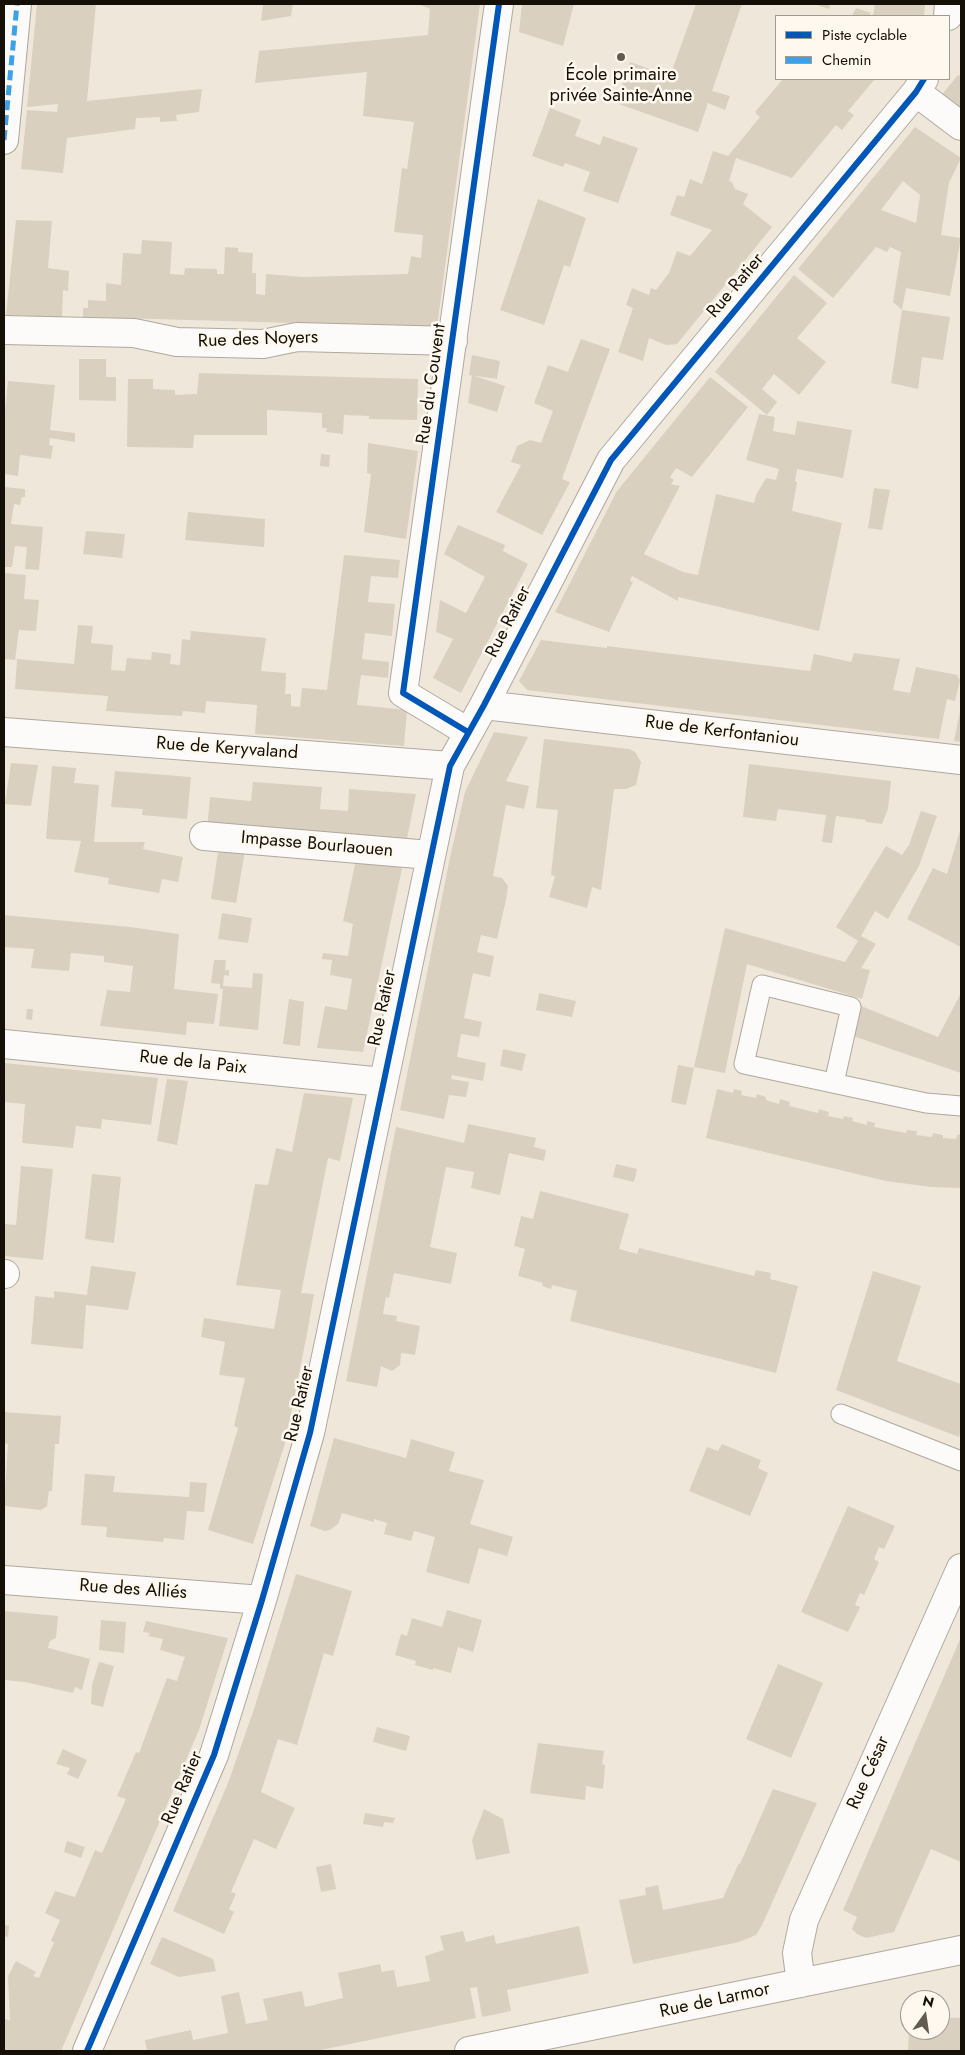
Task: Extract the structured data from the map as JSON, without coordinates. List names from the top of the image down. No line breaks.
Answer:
{"streets":{"street":["Rue Ratier","Rue des Noyers","Rue du Couvent","Rue de Kerfontaniou","Rue de Keryvaland","Impasse Bourlaouen","Rue de la Paix","Rue des Alliés","Rue César","Rue de Larmor"]},"crossings":[["Rue Ratier","Rue du Couvent"],["Rue Ratier","Rue de Kerfontaniou"],["Rue Ratier","Rue de Keryvaland"],["Rue Ratier","Impasse Bourlaouen"],["Rue Ratier","Rue de la Paix"],["Rue Ratier","Rue des Alliés"],["Rue des Noyers","Rue du Couvent"],["Rue César","Rue de Larmor"]],"places":["École primaire privée Sainte-Anne"],"legend":["Piste cyclable","Chemin"],"north":"top"}
